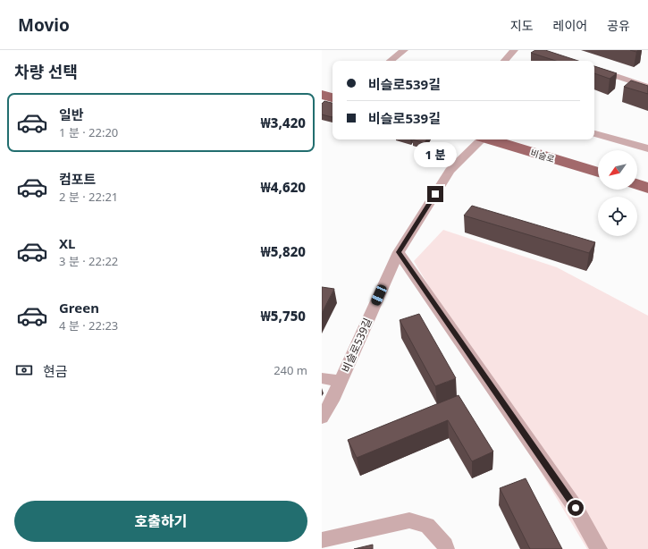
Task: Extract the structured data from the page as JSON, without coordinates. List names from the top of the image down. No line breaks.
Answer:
{"streets":{"main road":["비슬로"],"street":["비슬로539길"]},"north":"bottom left","page":{"header":"Movio","nav":["지도","레이어","공유"],"heading":"차량 선택","banner":["비슬로539길","비슬로539길"],"list":[{"name":"일반","note":"1 분 · 22:20","value":"₩3,420"},{"name":"컴포트","note":"2 분 · 22:21","value":"₩4,620"},{"name":"XL","note":"3 분 · 22:22","value":"₩5,820"},{"name":"Green","note":"4 분 · 22:23","value":"₩5,750"}],"bubble":"1 분","pay":["현금","240 m"],"buttons":"호출하기"}}
